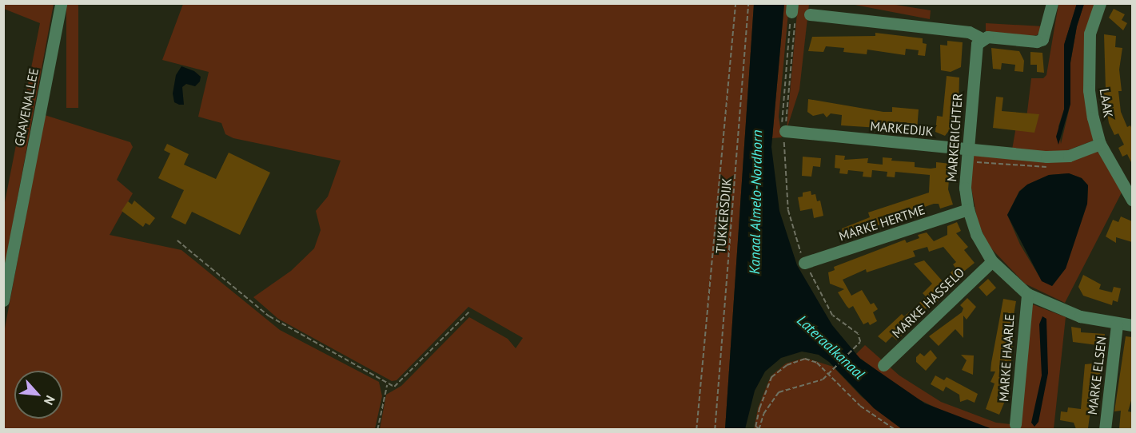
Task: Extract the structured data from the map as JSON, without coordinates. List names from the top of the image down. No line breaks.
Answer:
{"streets":{"street":["LAAK","GRAVENALLEE","MARKEDIJK","MARKERICHTER","MARKE HERTME","MARKE HASSELO","MARKE HAARLE","MARKE ELSEN"],"path":["TUKKERSDIJK"]},"crossings":[["LAAK","MARKEDIJK"],["MARKEDIJK","MARKERICHTER"],["MARKERICHTER","MARKE HERTME"],["MARKERICHTER","MARKE HASSELO"],["MARKERICHTER","MARKE HAARLE"],["MARKERICHTER","MARKE ELSEN"]],"water":["Kanaal Almelo-Nordhorn","Lateraalkanaal"],"north":"bottom right"}
